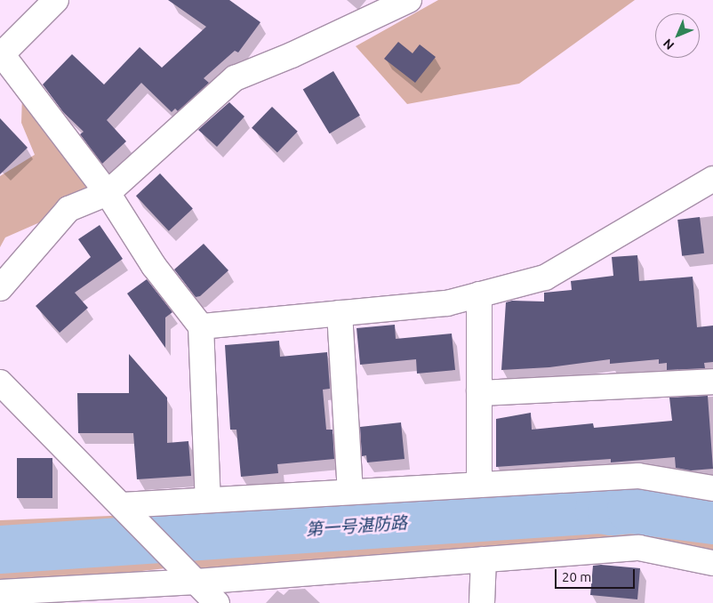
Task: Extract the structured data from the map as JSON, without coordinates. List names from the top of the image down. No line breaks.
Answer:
{"water":["第一号湛防路"],"scale_bar":"20 m","north":"bottom left"}
